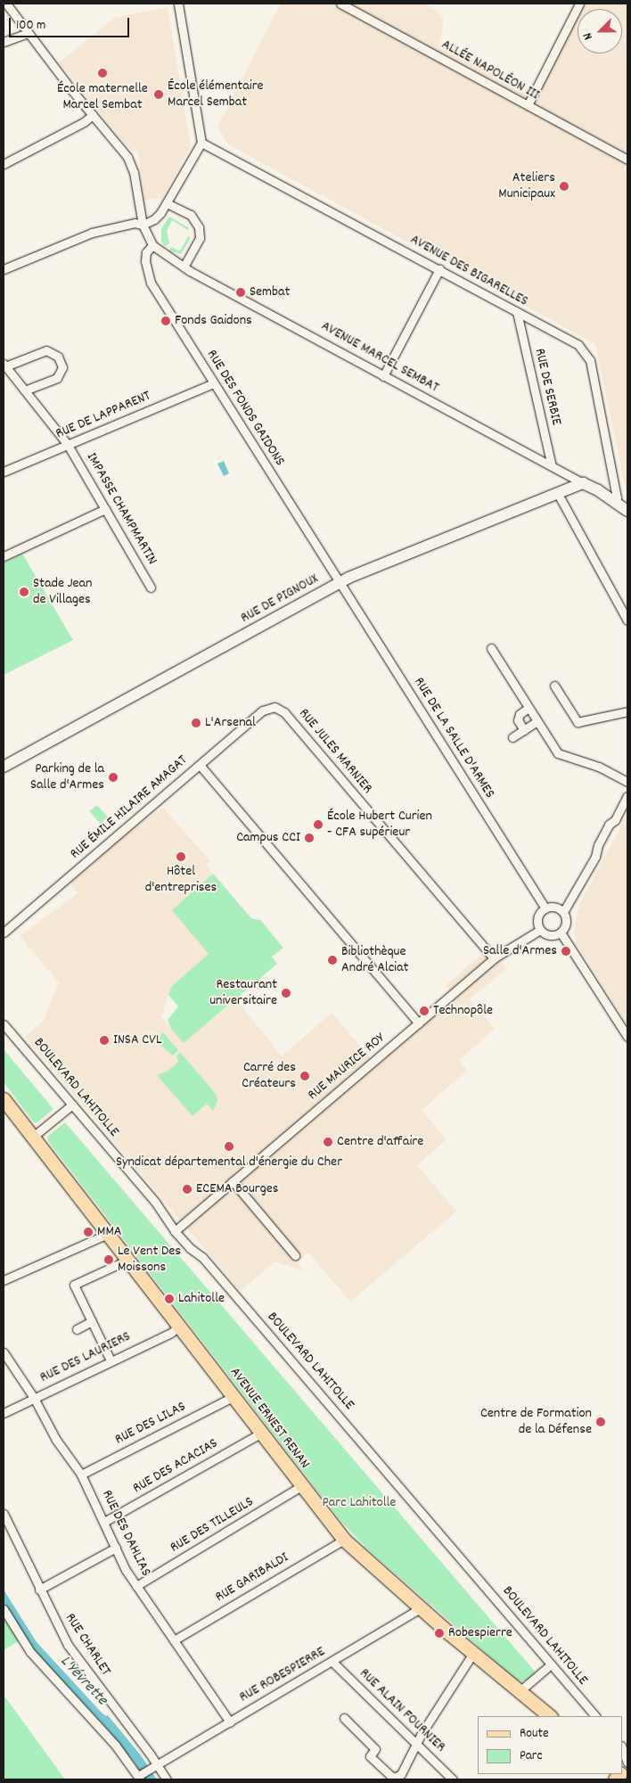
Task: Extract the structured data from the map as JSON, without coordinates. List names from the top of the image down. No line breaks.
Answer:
{"streets":{"main road":["AVENUE MARCEL SEMBAT","RUE DE PIGNOUX","AVENUE ERNEST RENAN"],"street":["ALLÉE NAPOLÉON III","AVENUE DES BIGARELLES","RUE DE SERBIE","RUE DES FONDS GAIDONS","RUE DE LAPPARENT","IMPASSE CHAMPMARTIN","RUE DE LA SALLE D'ARMES","RUE JULES MARNIER","RUE ÉMILE HILAIRE AMAGAT","RUE MAURICE ROY","BOULEVARD LAHITOLLE","RUE DES LAURIERS","RUE DES LILAS","RUE DES ACACIAS","RUE DES TILLEULS","RUE DES DAHLIAS","RUE GARIBALDI","RUE CHARLET","RUE ROBESPIERRE","RUE ALAIN FOURNIER"]},"crossings":[["AVENUE DES BIGARELLES","AVENUE MARCEL SEMBAT"],["AVENUE DES BIGARELLES","RUE DE SERBIE"],["AVENUE MARCEL SEMBAT","RUE DE SERBIE"],["AVENUE MARCEL SEMBAT","RUE DES FONDS GAIDONS"],["AVENUE MARCEL SEMBAT","RUE DE PIGNOUX"],["RUE DES FONDS GAIDONS","RUE DE LAPPARENT"],["RUE DES FONDS GAIDONS","RUE DE PIGNOUX"],["RUE DES FONDS GAIDONS","RUE DE LA SALLE D'ARMES"],["RUE DE LAPPARENT","IMPASSE CHAMPMARTIN"],["RUE DE PIGNOUX","RUE DE LA SALLE D'ARMES"],["RUE DE LA SALLE D'ARMES","RUE MAURICE ROY"],["RUE JULES MARNIER","RUE ÉMILE HILAIRE AMAGAT"],["RUE JULES MARNIER","RUE MAURICE ROY"],["RUE MAURICE ROY","BOULEVARD LAHITOLLE"],["RUE DES LAURIERS","AVENUE ERNEST RENAN"],["RUE DES LAURIERS","RUE DES DAHLIAS"],["AVENUE ERNEST RENAN","RUE DES LILAS"],["AVENUE ERNEST RENAN","RUE DES ACACIAS"],["AVENUE ERNEST RENAN","RUE DES TILLEULS"],["AVENUE ERNEST RENAN","RUE GARIBALDI"],["AVENUE ERNEST RENAN","RUE ROBESPIERRE"],["RUE DES LILAS","RUE DES DAHLIAS"],["RUE DES ACACIAS","RUE DES DAHLIAS"],["RUE DES TILLEULS","RUE DES DAHLIAS"],["RUE DES DAHLIAS","RUE GARIBALDI"],["RUE DES DAHLIAS","RUE ROBESPIERRE"],["RUE CHARLET","RUE ROBESPIERRE"],["RUE ROBESPIERRE","RUE ALAIN FOURNIER"]],"water":["L'Yévrette"],"parks":["Parc Lahitolle"],"places":["École maternelle Marcel Sembat","École élémentaire Marcel Sembat","Ateliers Municipaux","Sembat","Fonds Gaidons","Stade Jean de Villages","L'Arsenal","Parking de la Salle d'Armes","École Hubert Curien - CFA supérieur","Campus CCI","Hôtel d'entreprises","Salle d'Armes","Bibliothèque André Alciat","Restaurant universitaire","Technopôle","INSA CVL","Carré des Créateurs","Centre d'affaire","Syndicat départemental d'énergie du Cher","ECEMA Bourges","MMA","Le Vent Des Moissons","Lahitolle","Centre de Formation de la Défense","Robespierre"],"legend":["Route","Parc"],"scale_bar":"100 m","north":"bottom left"}
